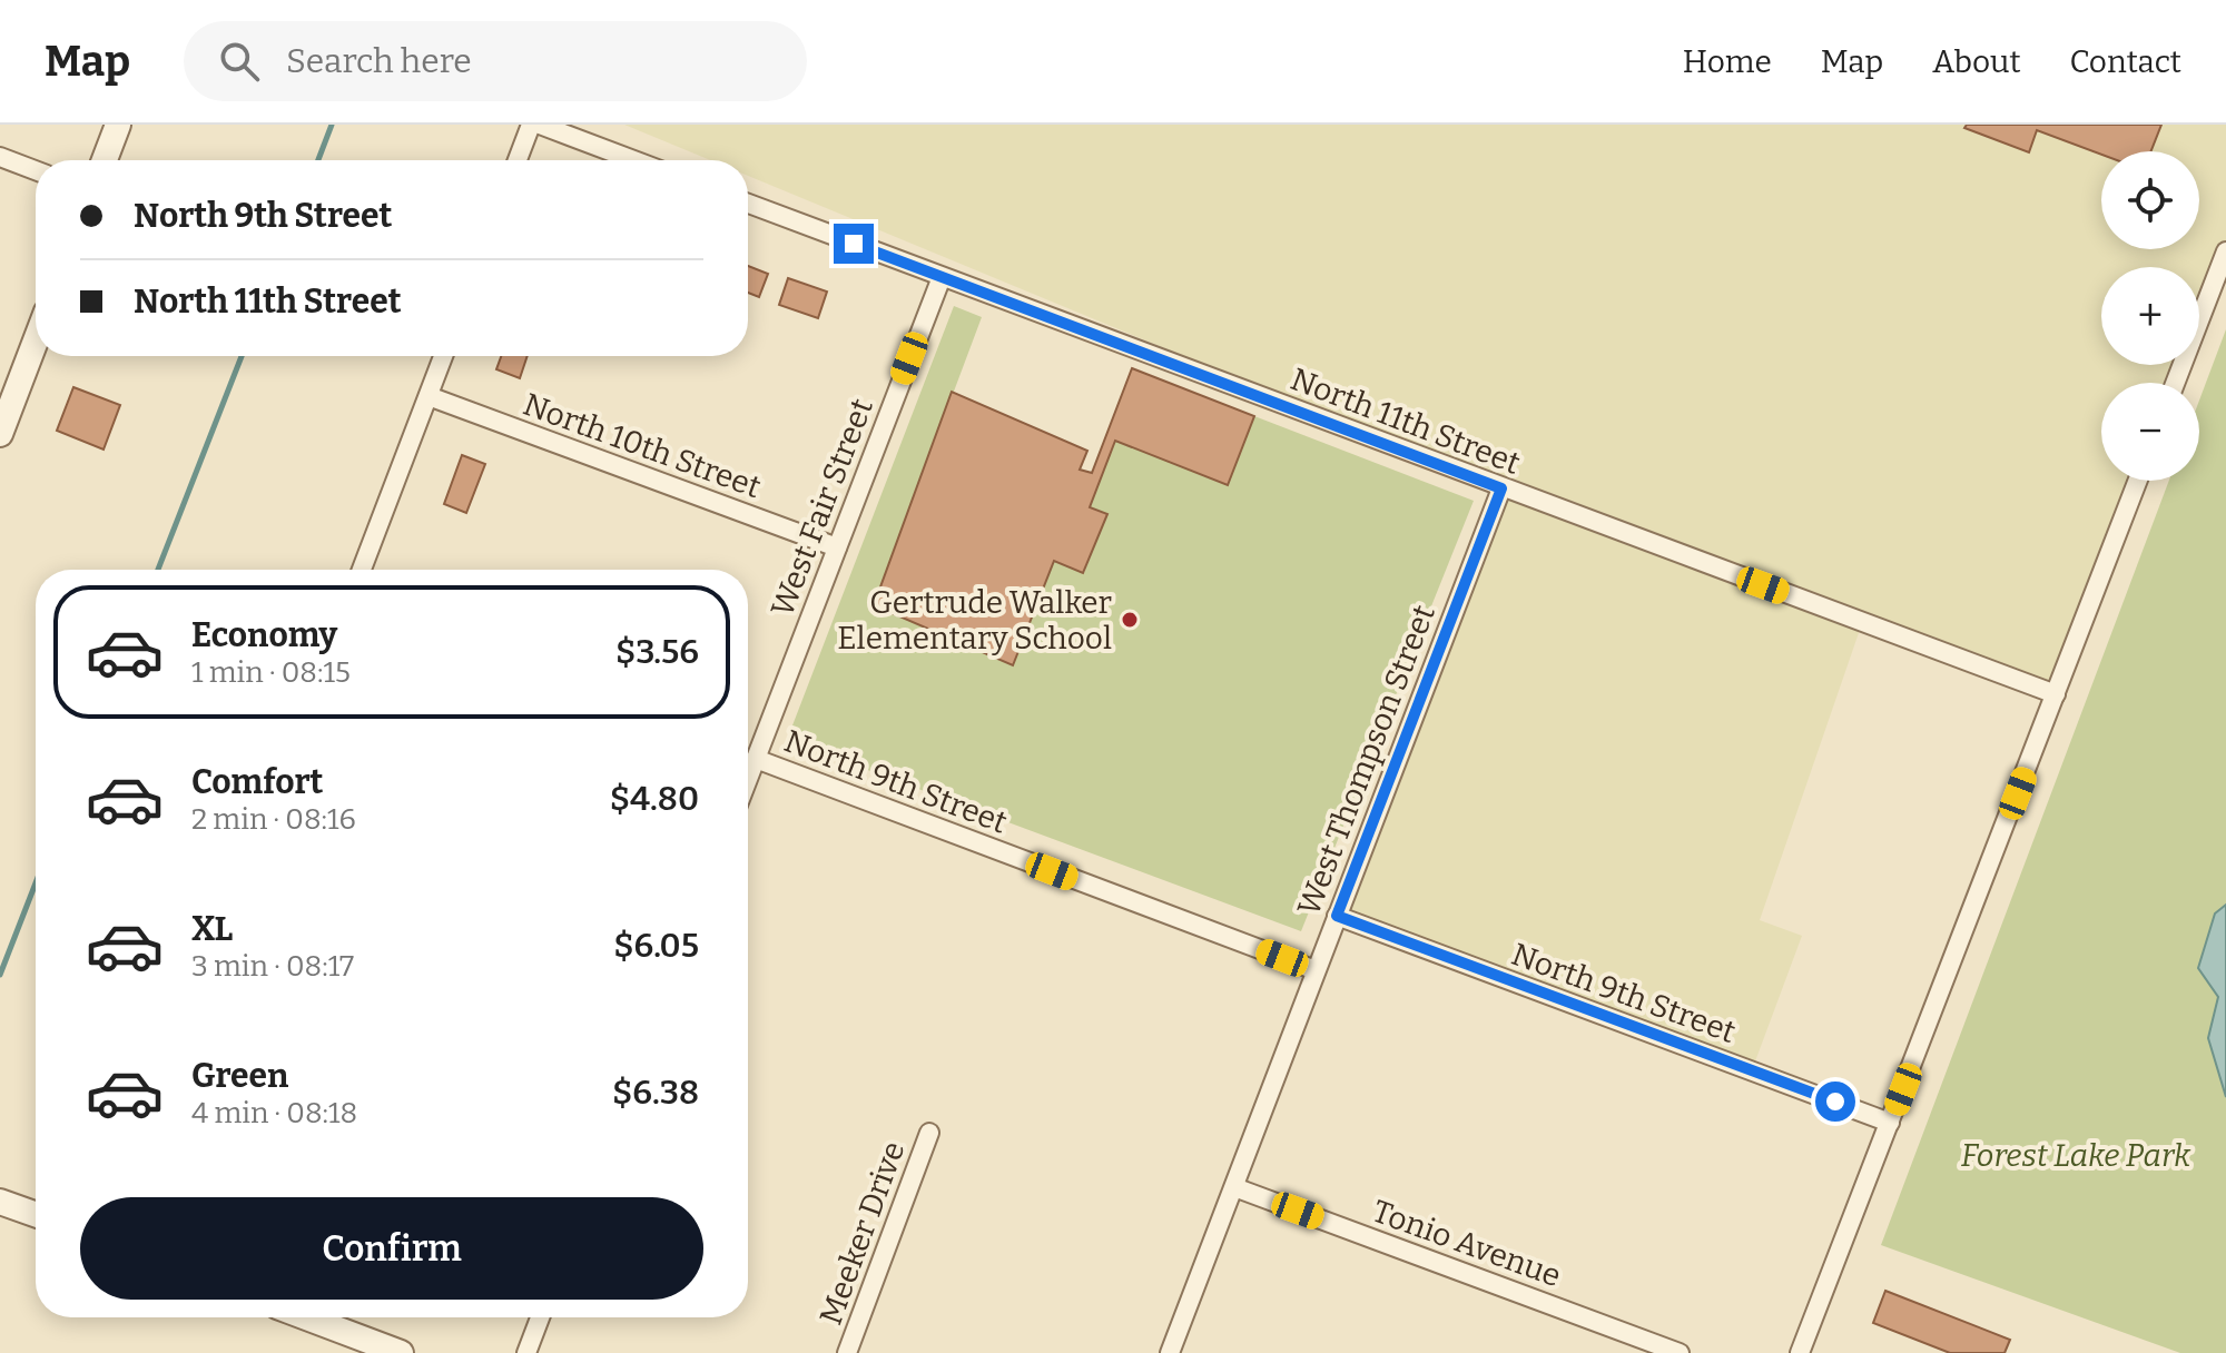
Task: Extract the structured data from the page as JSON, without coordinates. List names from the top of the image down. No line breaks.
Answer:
{"streets":{"street":["North 11th Street","North 10th Street","West Fair Street","West Thompson Street","North 9th Street","Meeker Drive","Tonio Avenue"]},"crossings":[["North 11th Street","West Fair Street"],["North 11th Street","West Thompson Street"],["North 10th Street","West Fair Street"],["West Fair Street","North 9th Street"],["West Thompson Street","North 9th Street"],["West Thompson Street","Tonio Avenue"]],"parks":["Forest Lake Park"],"places":["Gertrude Walker Elementary School"],"page":{"header":"Map","search":"Search here","nav":["Home","Map","About","Contact"],"map_buttons":["+","−"],"banner":["North 9th Street","North 11th Street"],"list":[{"name":"Economy","note":"1 min · 08:15","value":"$3.56"},{"name":"Comfort","note":"2 min · 08:16","value":"$4.80"},{"name":"XL","note":"3 min · 08:17","value":"$6.05"},{"name":"Green","note":"4 min · 08:18","value":"$6.38"}],"buttons":"Confirm"}}
